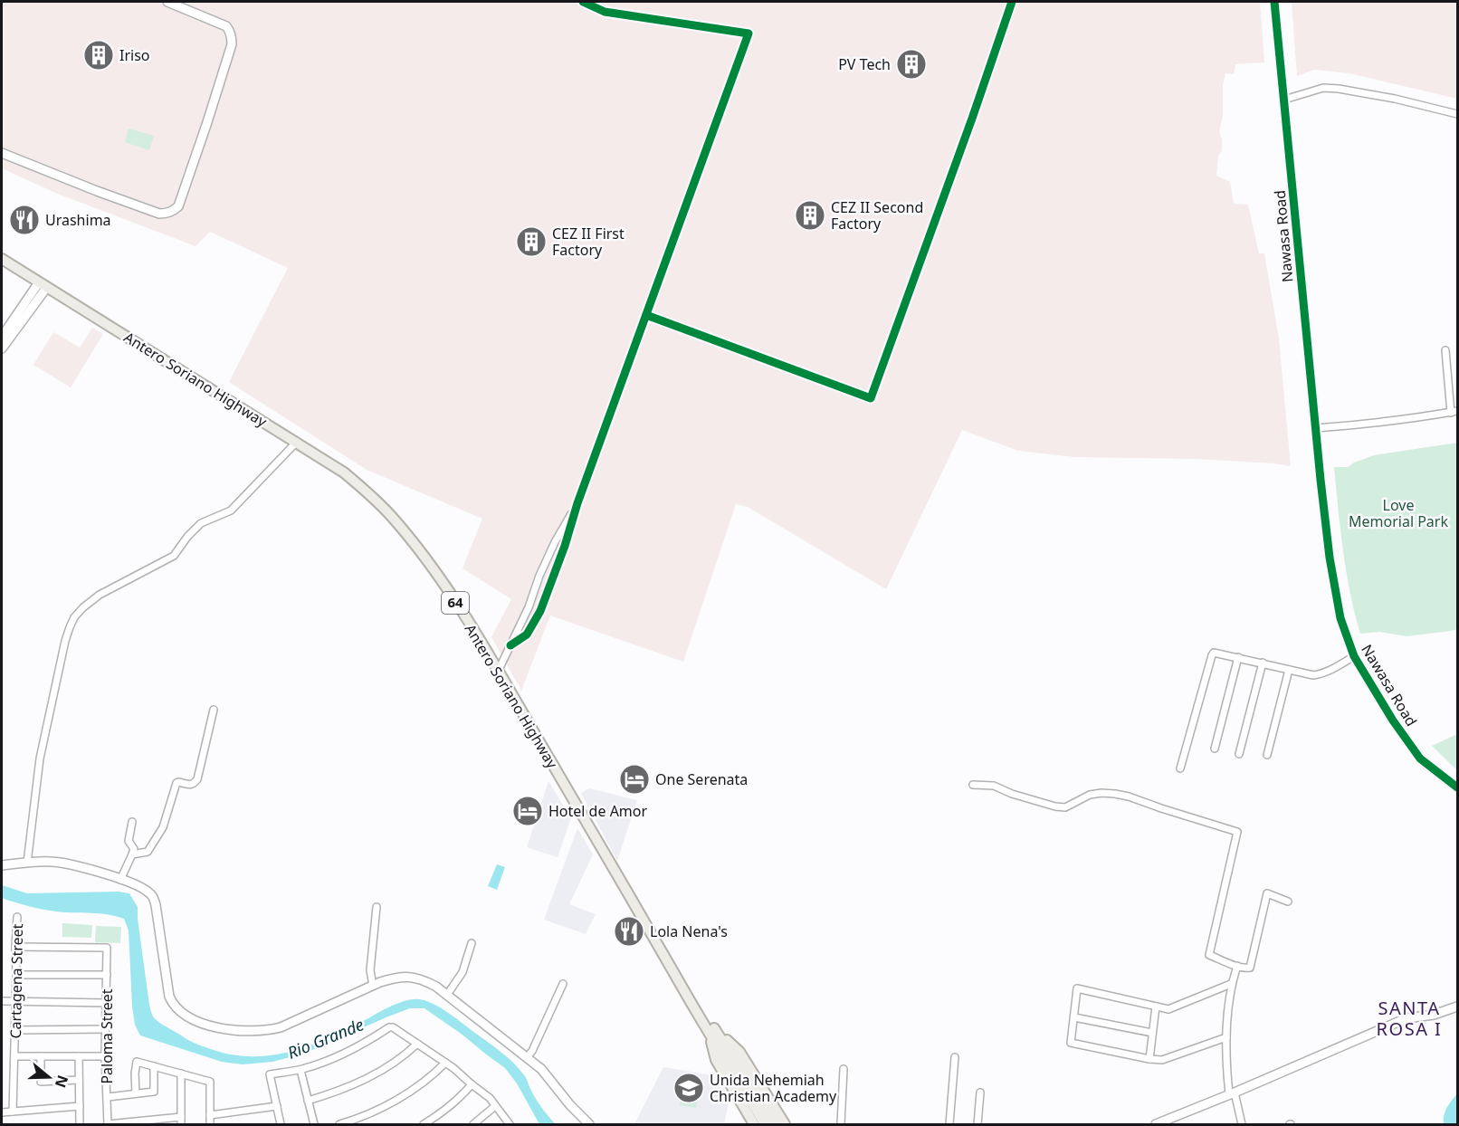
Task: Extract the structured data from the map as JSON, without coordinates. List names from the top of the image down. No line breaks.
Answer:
{"streets":{"main road":["Antero Soriano Highway","64"],"street":["Nawasa Road","Cartagena Street","Paloma Street"]},"crossings":[["Cartagena Street","Paloma Street"]],"districts":["SANTA ROSA I"],"water":["Rio Grande"],"parks":["Love Memorial Park"],"places":{"building":["Iriso","PV Tech","CEZ II Second Factory","CEZ II First Factory"],"restaurant":["Urashima","Lola Nena's"],"hotel":["One Serenata","Hotel de Amor"],"school or university":["Unida Nehemiah Christian Academy"]},"north":"right"}
